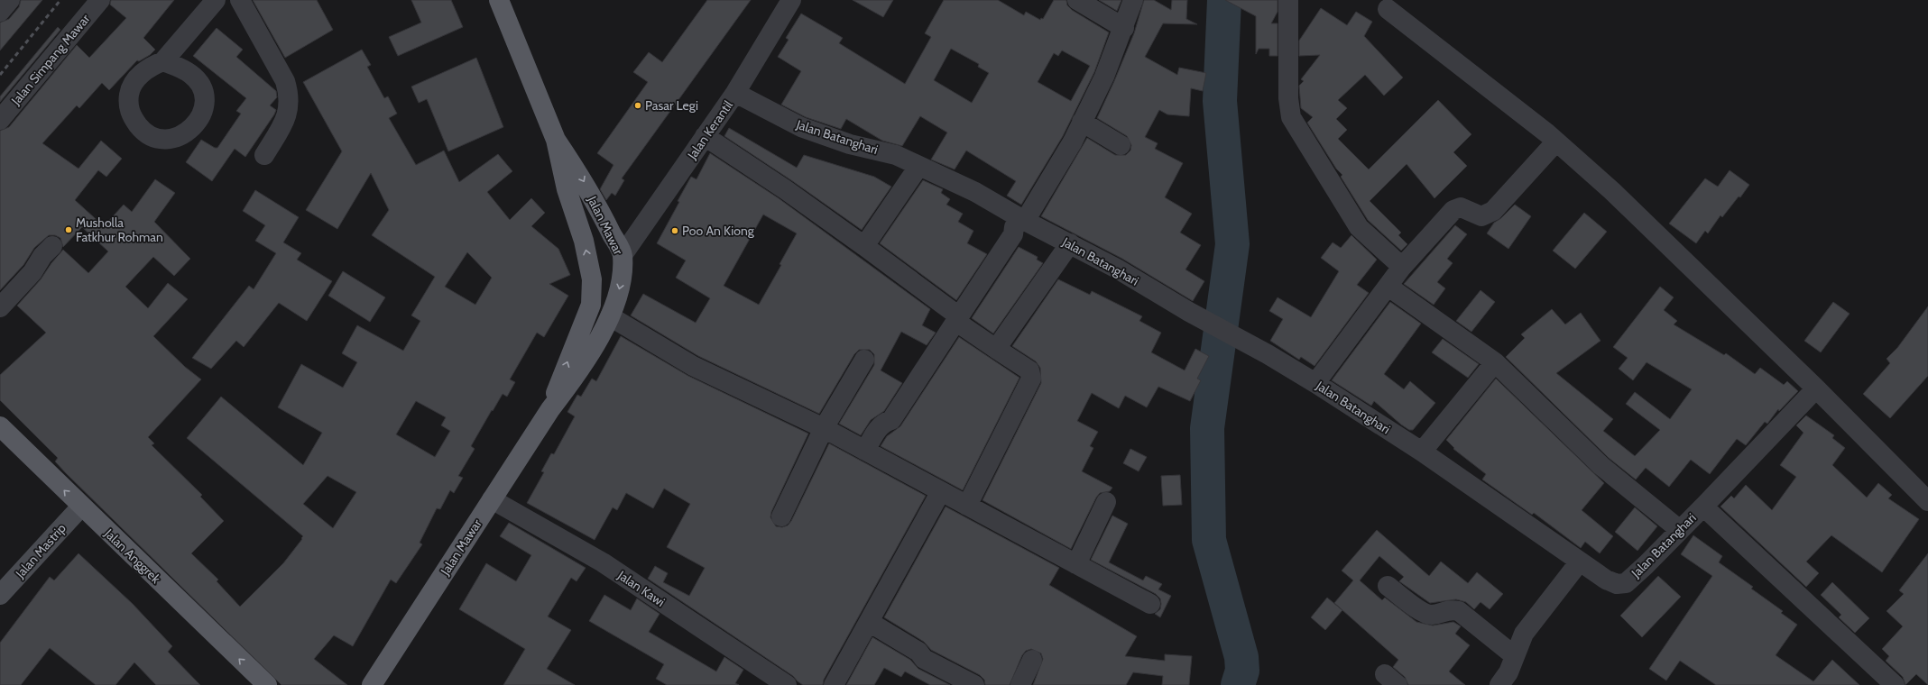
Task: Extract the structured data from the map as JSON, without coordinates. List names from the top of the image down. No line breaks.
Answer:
{"streets":{"main road":["Jalan Mawar","Jalan Mastrip","Jalan Anggrek"],"street":["Jalan Simpang Mawar","Jalan Kerantil","Jalan Batanghari","Jalan Kawi"]},"crossings":[["Jalan Kerantil","Jalan Batanghari"],["Jalan Kerantil","Jalan Mawar"],["Jalan Mawar","Jalan Kawi"],["Jalan Mastrip","Jalan Anggrek"]],"one_way":["Jalan Anggrek"],"places":["Pasar Legi","Musholla Fatkhur Rohman","Poo An Kiong"]}
